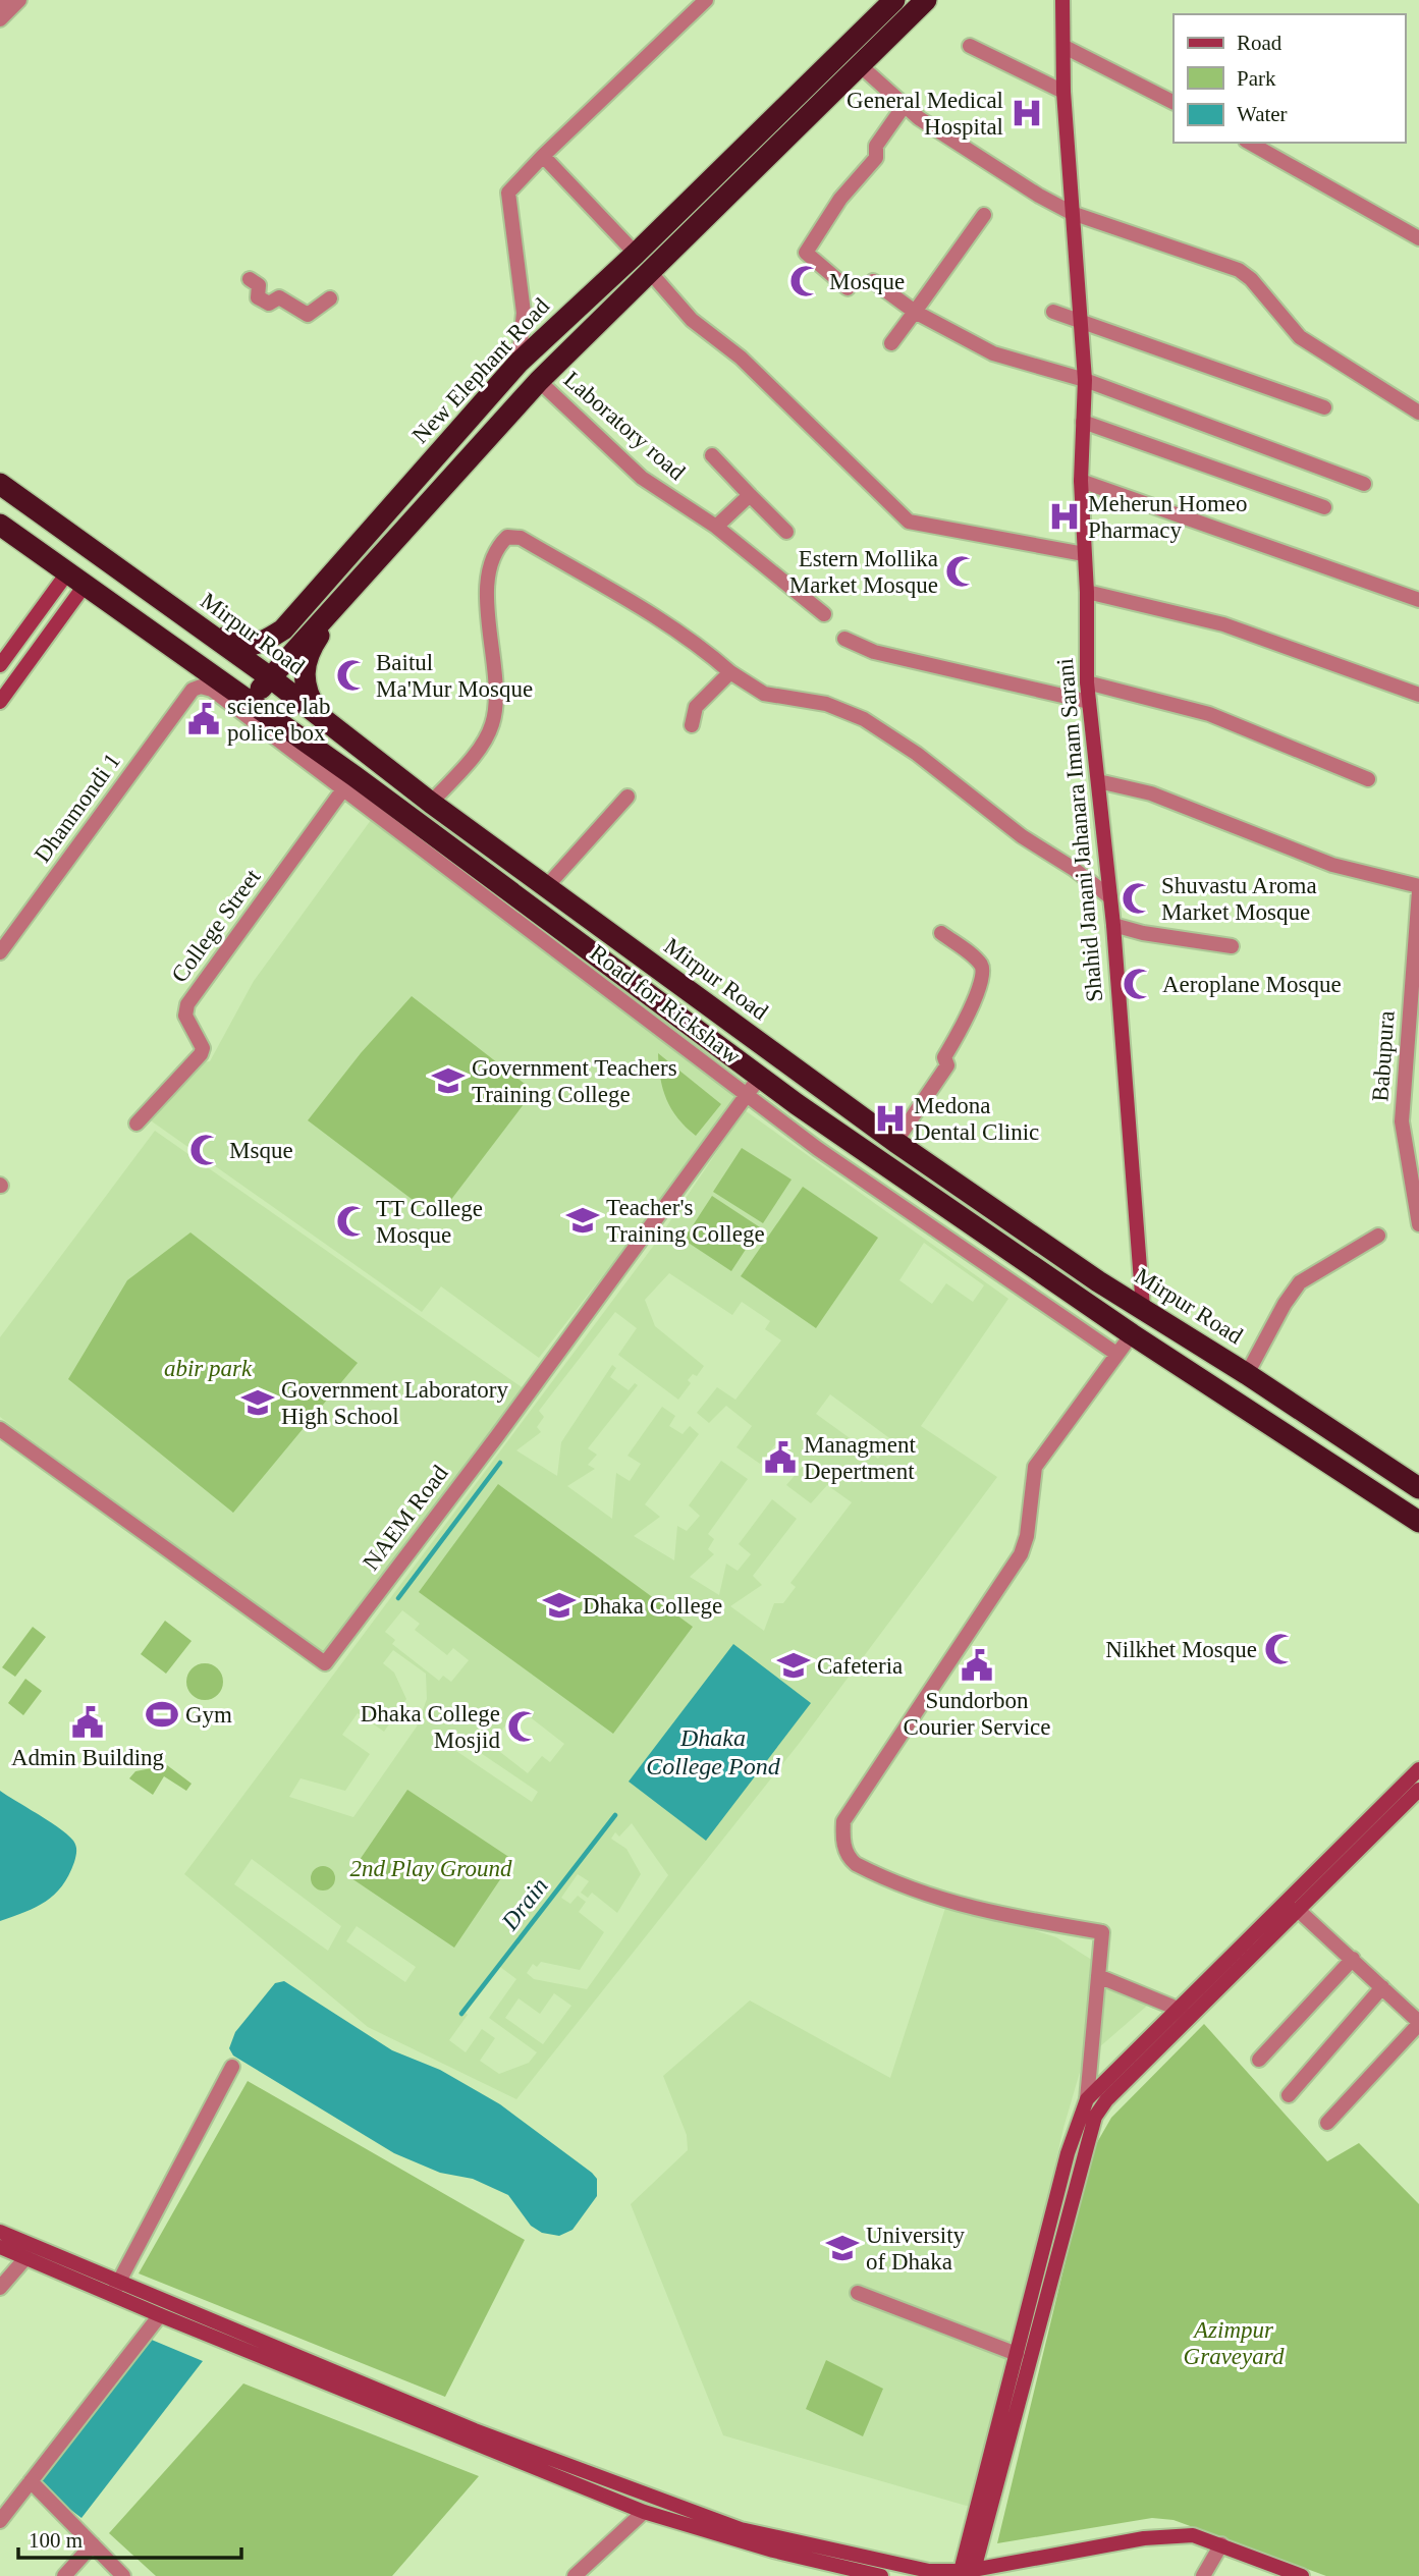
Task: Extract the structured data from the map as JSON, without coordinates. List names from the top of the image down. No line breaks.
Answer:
{"streets":{"highway":["New Elephant Road","Mirpur Road"],"street":["Laboratory road","Dhanmondi 1","Shahid Janani Jahanara Imam Sarani","College Street","Road for Rickshaw","Babupura","NAEM Road"]},"crossings":[["New Elephant Road","Mirpur Road"],["Mirpur Road","Shahid Janani Jahanara Imam Sarani"],["Dhanmondi 1","Road for Rickshaw"],["College Street","Road for Rickshaw"],["Road for Rickshaw","NAEM Road"]],"water":["Dhaka College Pond","Drain"],"parks":["abir park","2nd Play Ground","Azimpur Graveyard"],"places":{"hospital":["General Medical Hospital","Meherun Homeo Pharmacy","Medona Dental Clinic"],"mosque":["Mosque","Estern Mollika Market Mosque","Baitul Ma'Mur Mosque","Shuvastu Aroma Market Mosque","Aeroplane Mosque","Msque","TT College Mosque","Nilkhet Mosque","Dhaka College Mosjid"],"public building":["science lab police box","Managment Depertment","Sundorbon Courier Service","Admin Building"],"school or university":["Government Teachers Training College","Teacher's Training College","Government Laboratory High School","Dhaka College","Cafeteria","University of Dhaka"],"sports":["Gym"]},"legend":["Road","Park","Water"],"scale_bar":"100 m"}
